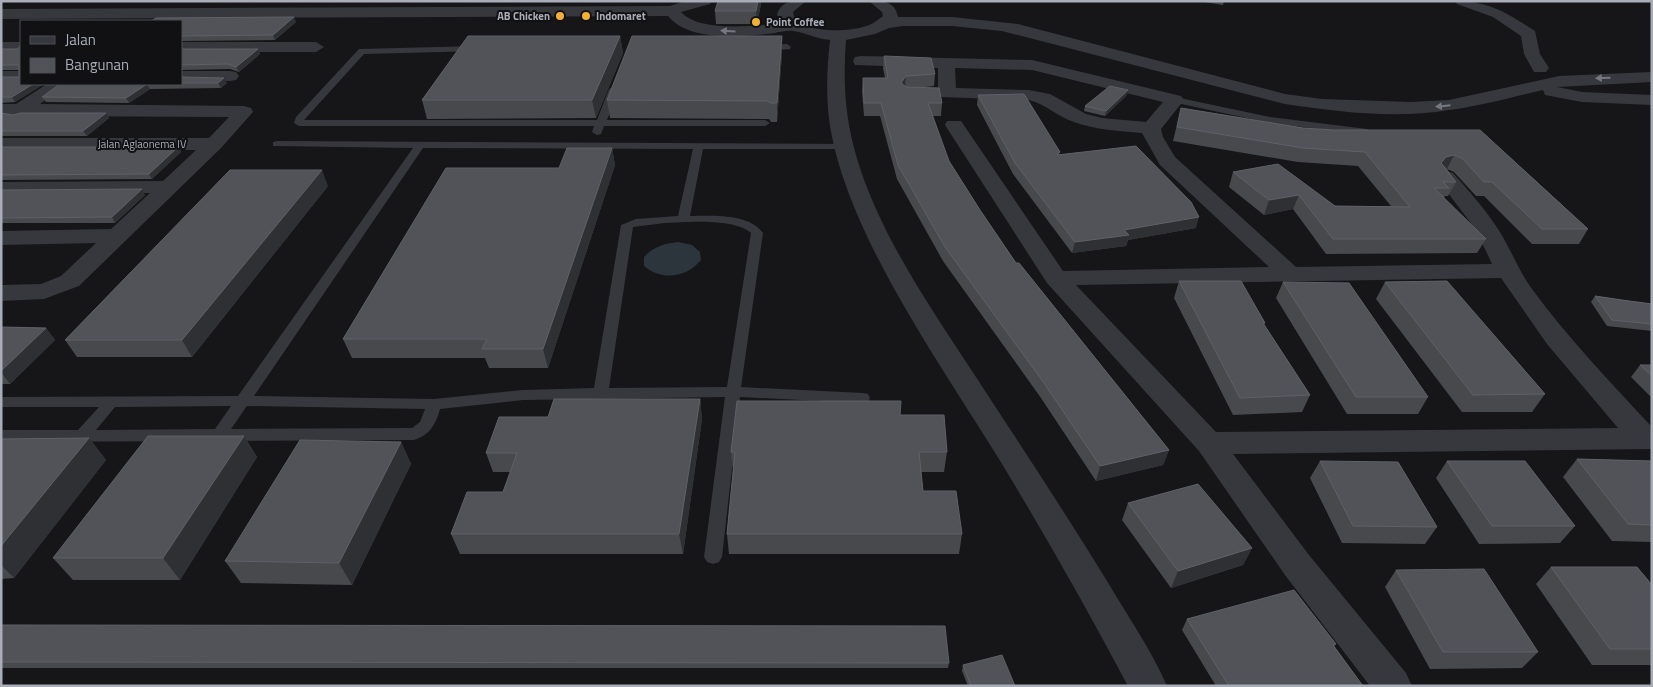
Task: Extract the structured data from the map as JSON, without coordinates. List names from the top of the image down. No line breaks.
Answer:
{"streets":{"street":["Jalan Aglaonema IV"]},"places":["AB Chicken","Indomaret","Point Coffee"],"legend":["Jalan","Bangunan"]}
